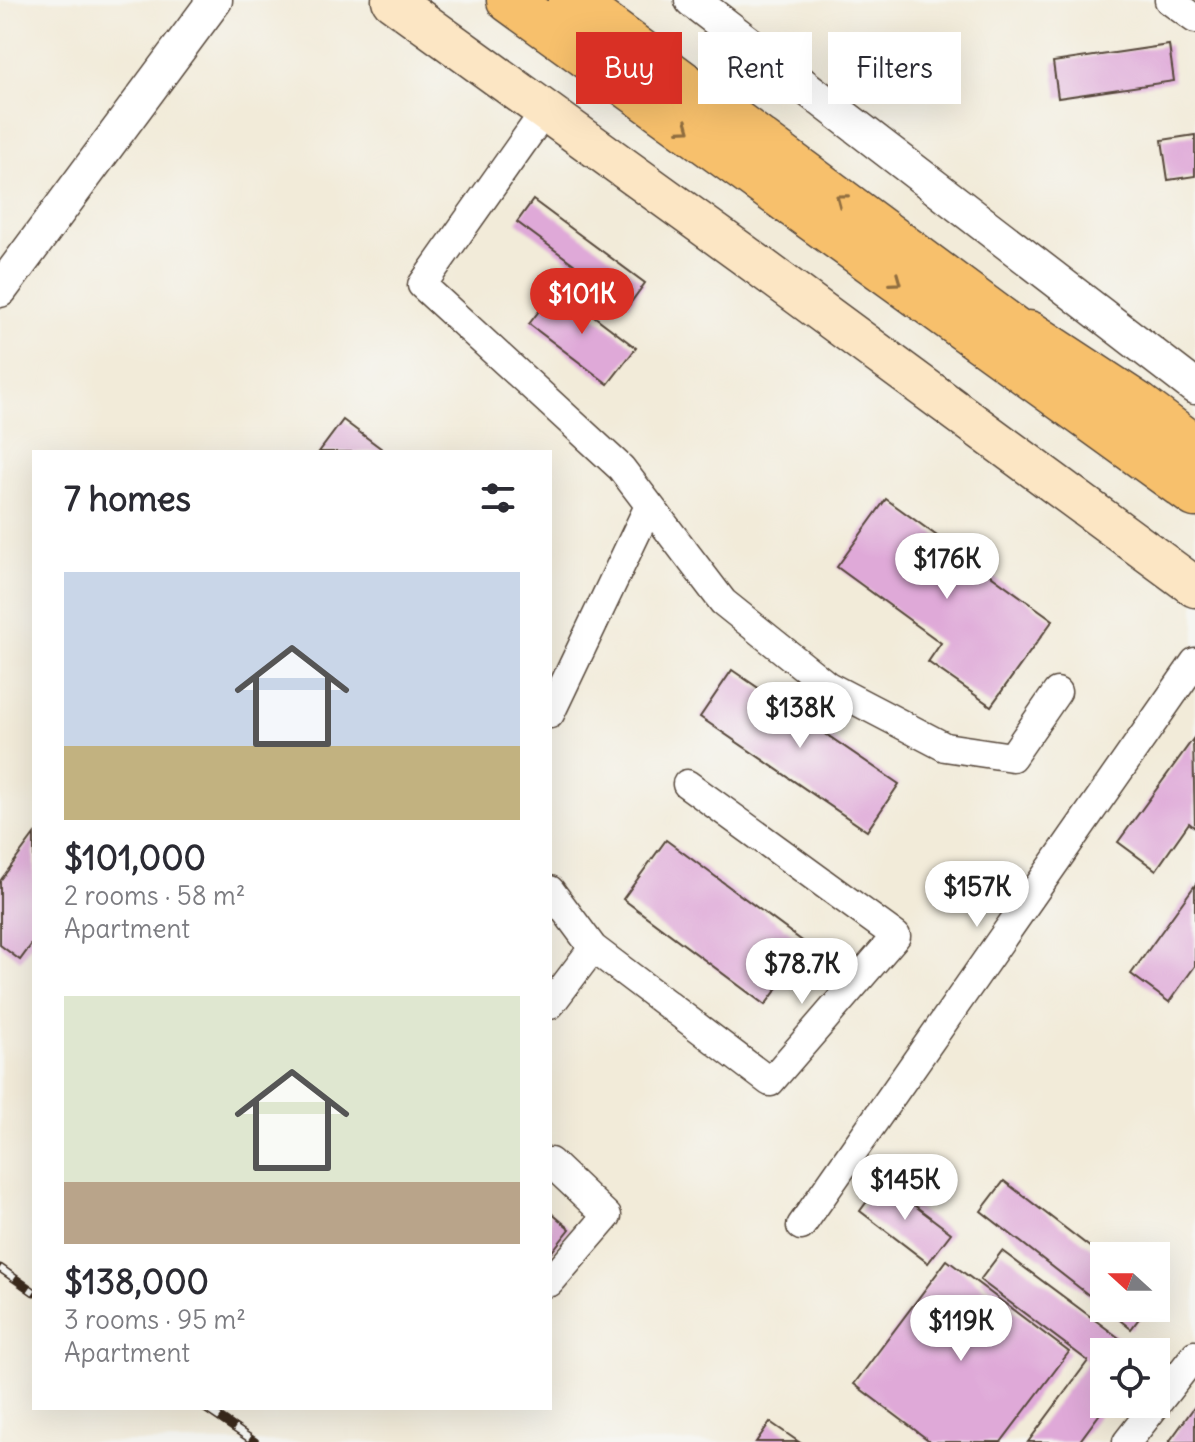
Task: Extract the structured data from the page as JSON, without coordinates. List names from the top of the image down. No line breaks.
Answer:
{"north":"left","page":{"chip":["Buy","Rent","Filters"],"price":["$101K","$176K","$138K","$157K","$78.7K","$145K","$119K"],"heading":"7 homes","list":[{"name":"$101,000","note":"2 rooms · 58 m² · Apartment"},{"name":"$138,000","note":"3 rooms · 95 m² · Apartment"}]}}
